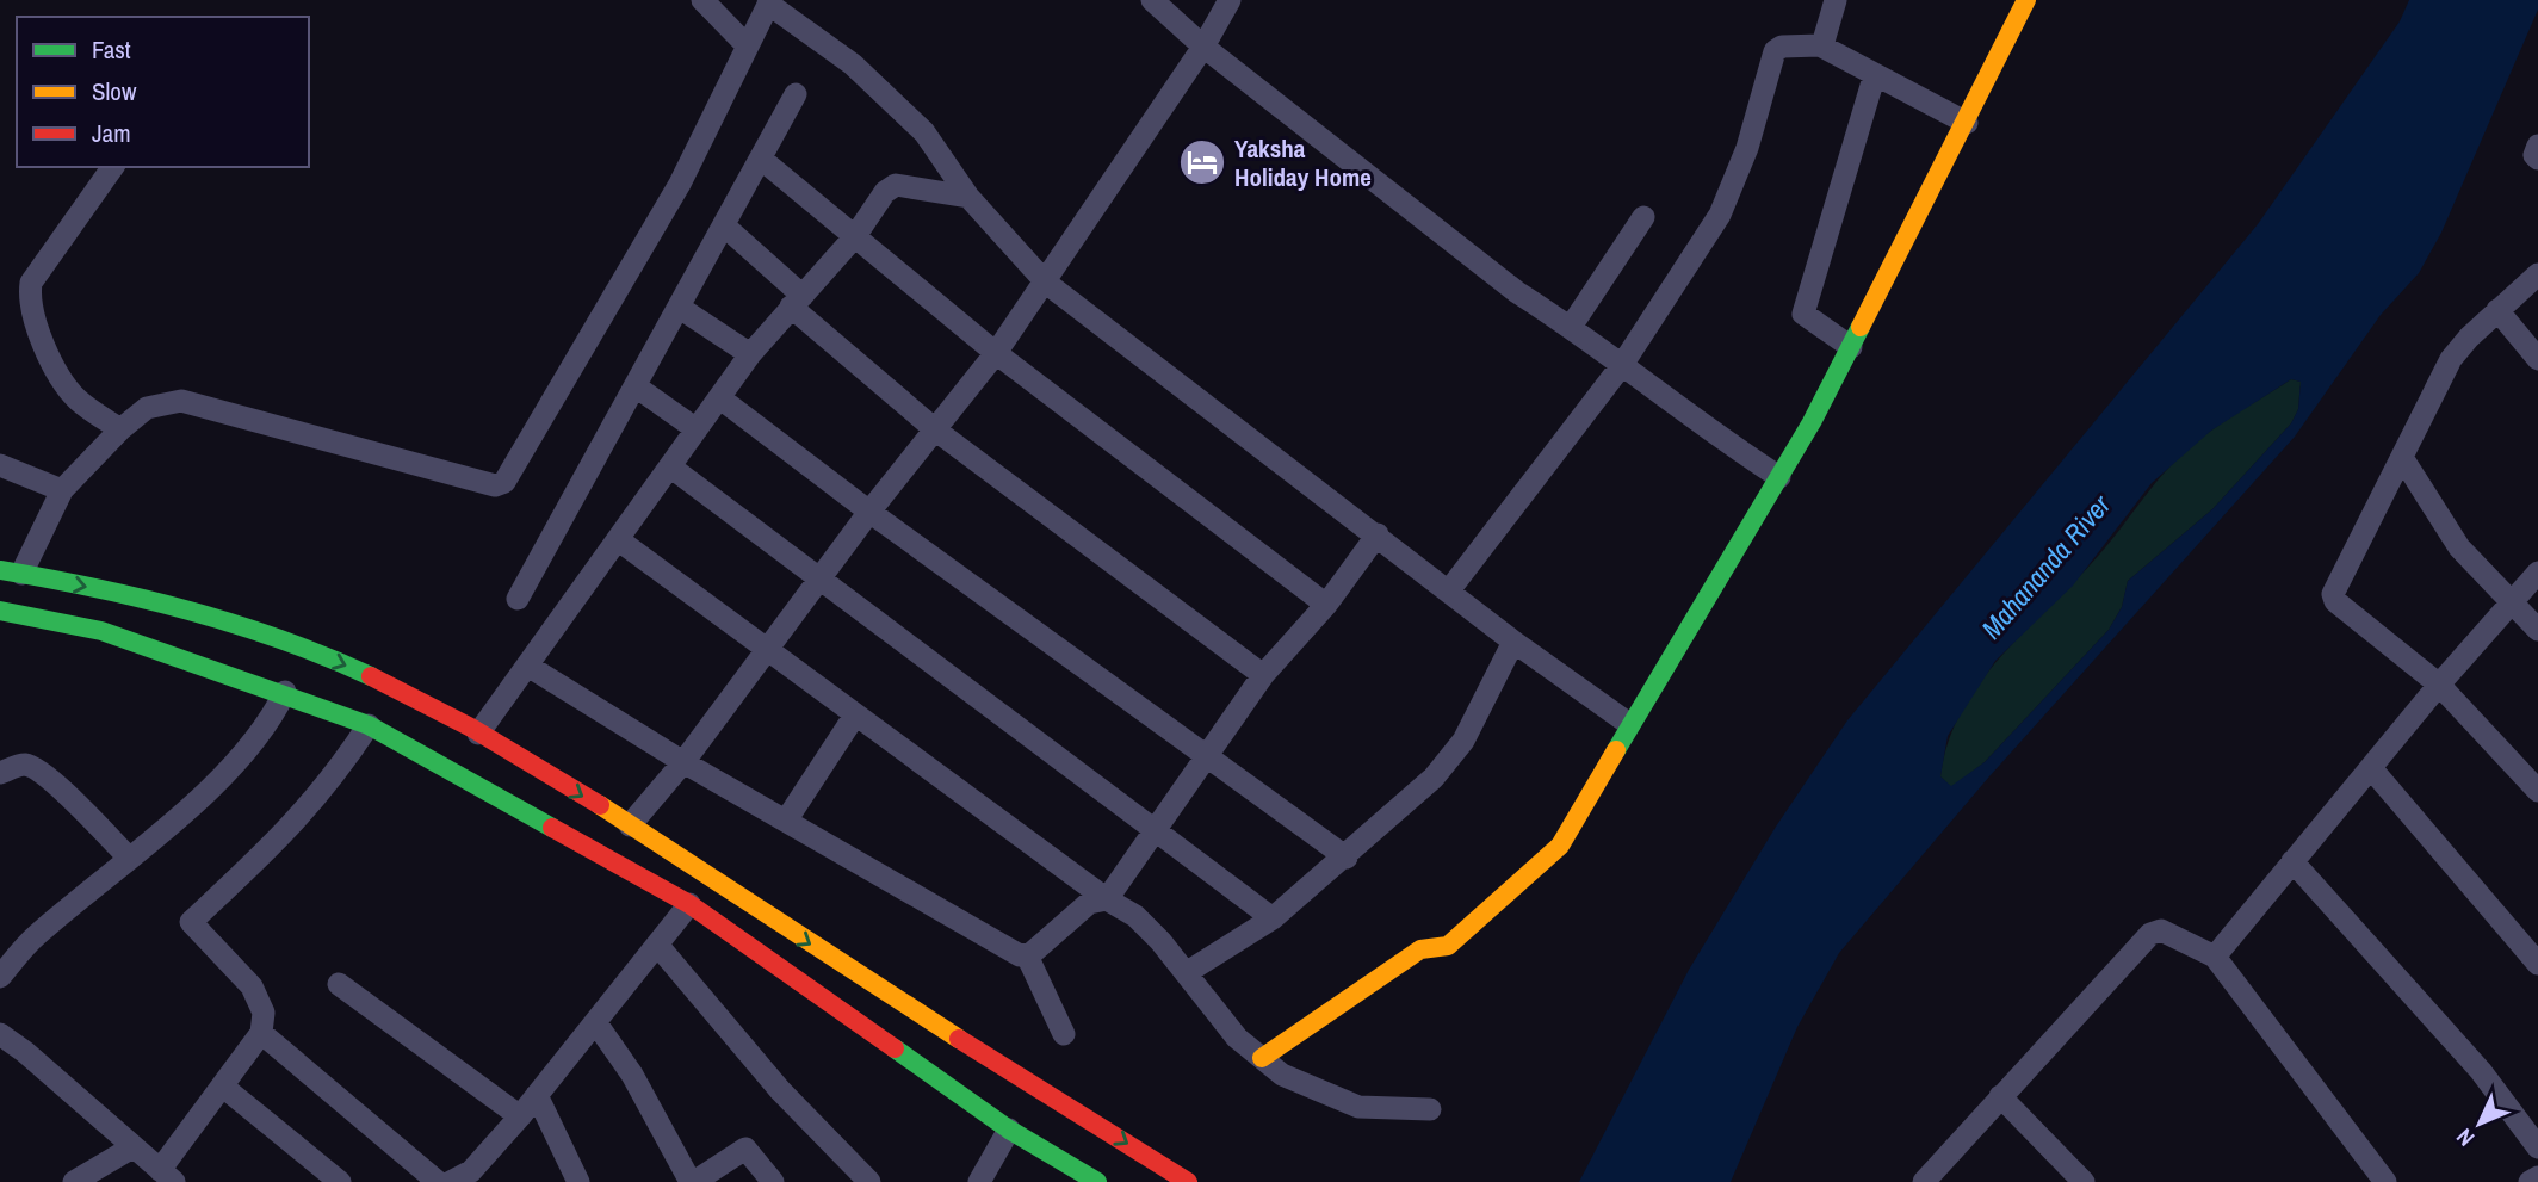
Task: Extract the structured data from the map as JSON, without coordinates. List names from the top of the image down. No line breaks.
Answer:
{"water":["Mahananda River"],"places":{"hotel":["Yaksha Holiday Home"]},"legend":["Fast","Slow","Jam"],"north":"bottom left"}
